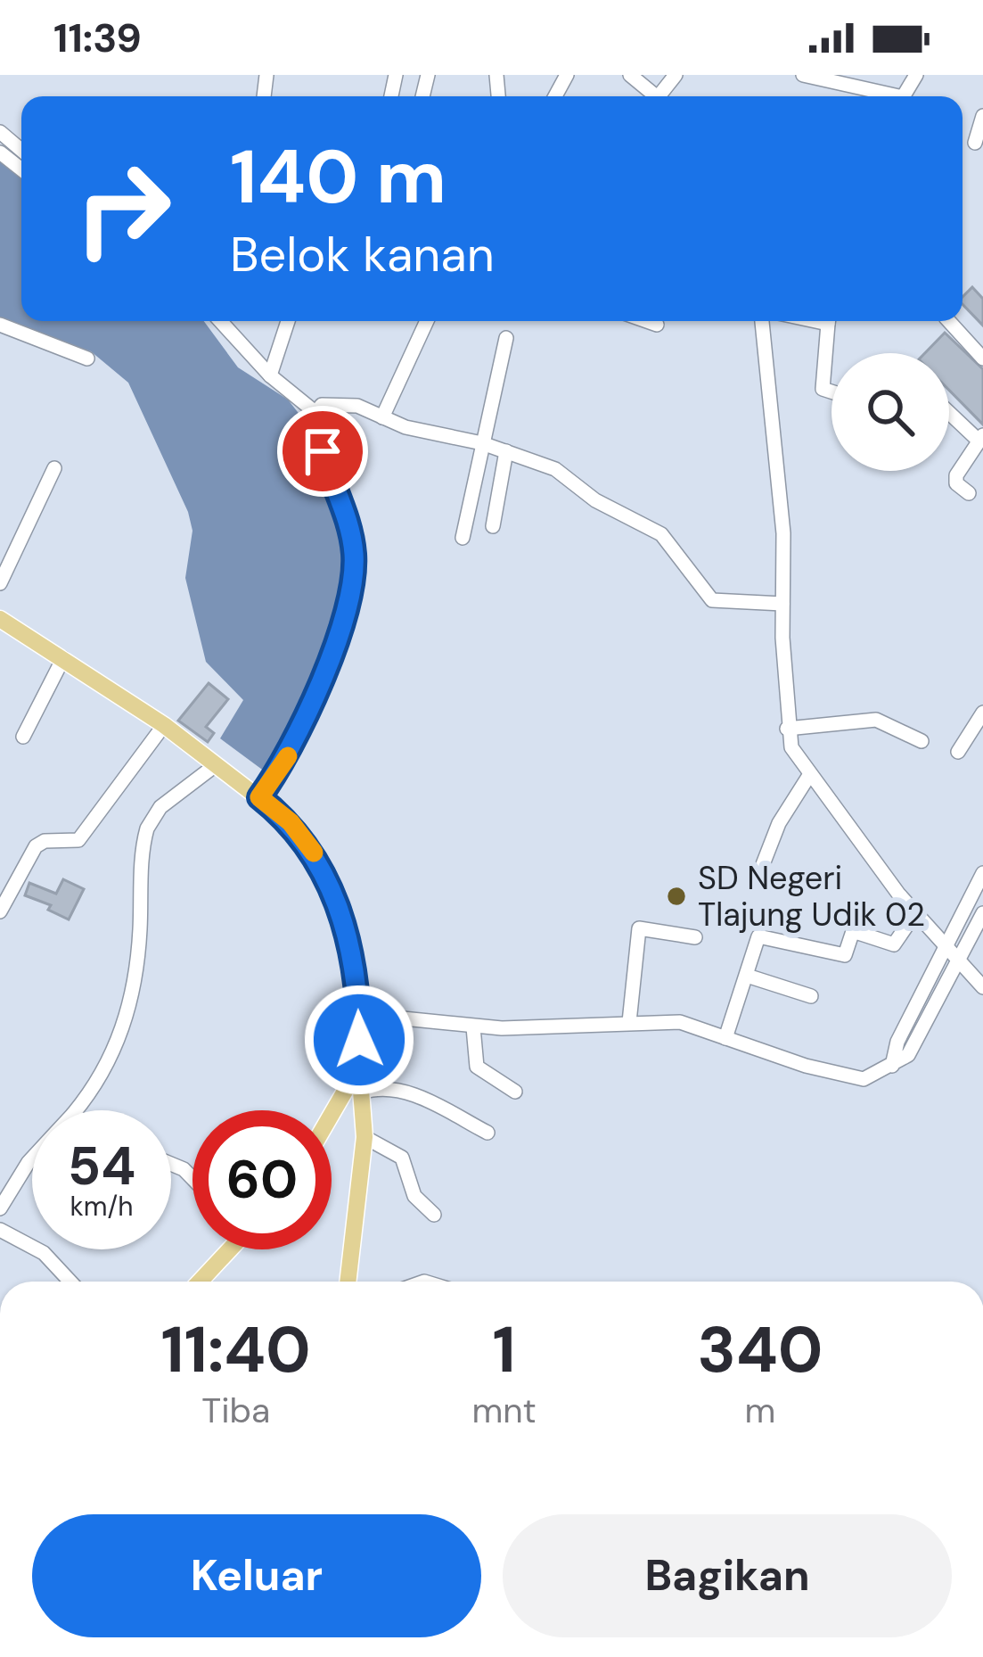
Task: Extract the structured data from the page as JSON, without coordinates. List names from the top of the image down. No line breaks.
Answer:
{"places":["SD Negeri Tlajung Udik 02"],"page":{"status":"11:39","turn":["140 m","Belok kanan"],"speed":"54 km/h","limit":"60","eta":["11:40","Tiba","1","mnt","340","m"],"buttons":["Keluar","Bagikan"]}}
